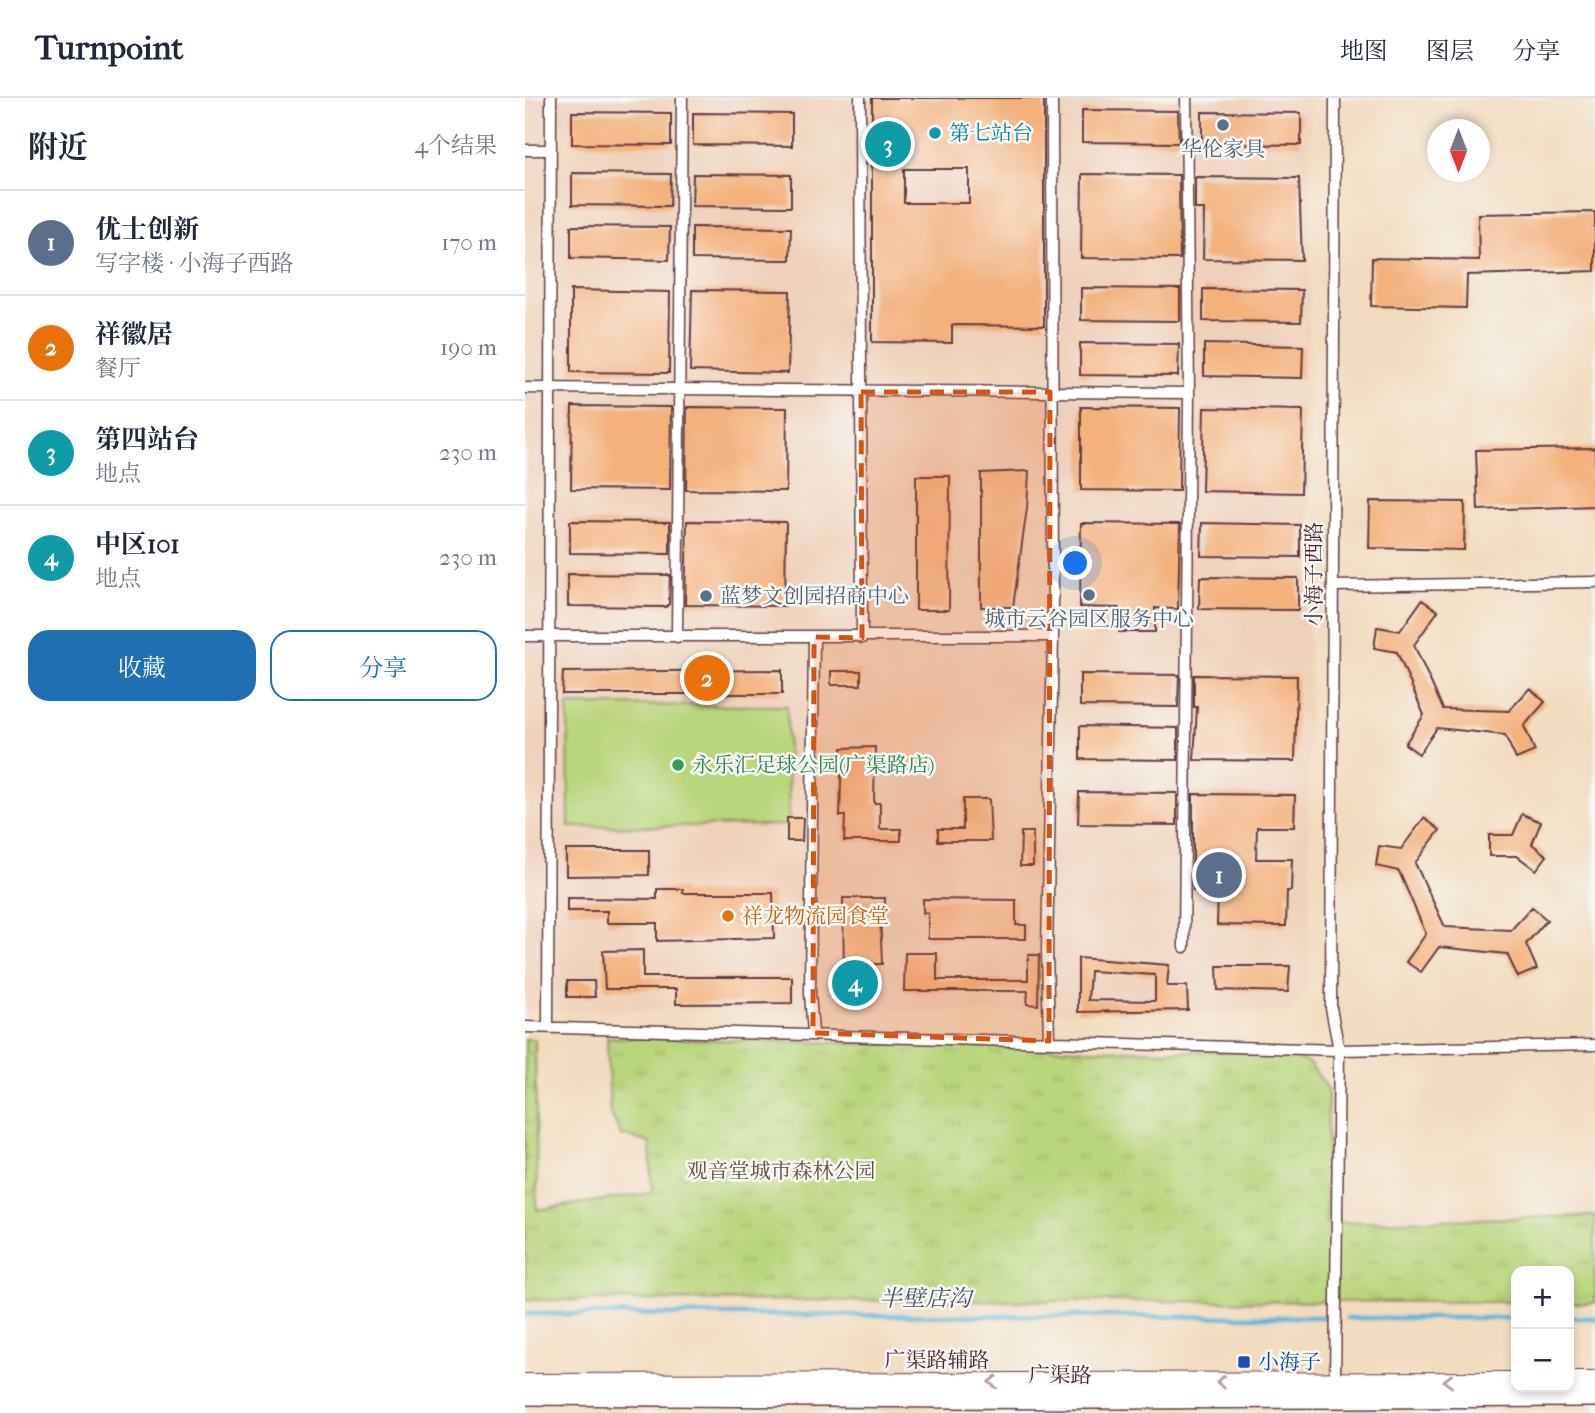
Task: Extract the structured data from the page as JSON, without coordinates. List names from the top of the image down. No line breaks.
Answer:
{"streets":{"highway":["广渠路"],"main road":["广渠路辅路"],"street":["小海子西路"]},"crossings":[["小海子西路","广渠路辅路"]],"one_way":["广渠路辅路"],"water":["半壁店沟"],"parks":["观音堂城市森林公园"],"places":{"other":["华伦家具","第七站台","城市云谷园区服务中心","蓝梦文创园招商中心","永乐汇足球公园(广渠路店)","祥龙物流园食堂"],"transit":["小海子"]},"north":"bottom","page":{"header":"Turnpoint","nav":["地图","图层","分享"],"heading":["附近","4个结果"],"pins":["3","2","1","4"],"list":[{"mark":"1","name":"优士创新","note":"写字楼 · 小海子西路","value":"170 m"},{"mark":"2","name":"祥徽居","note":"餐厅","value":"190 m"},{"mark":"3","name":"第四站台","note":"地点","value":"230 m"},{"mark":"4","name":"中区101","note":"地点","value":"230 m"}],"buttons":["收藏","分享"],"map_buttons":["+","−"]}}
